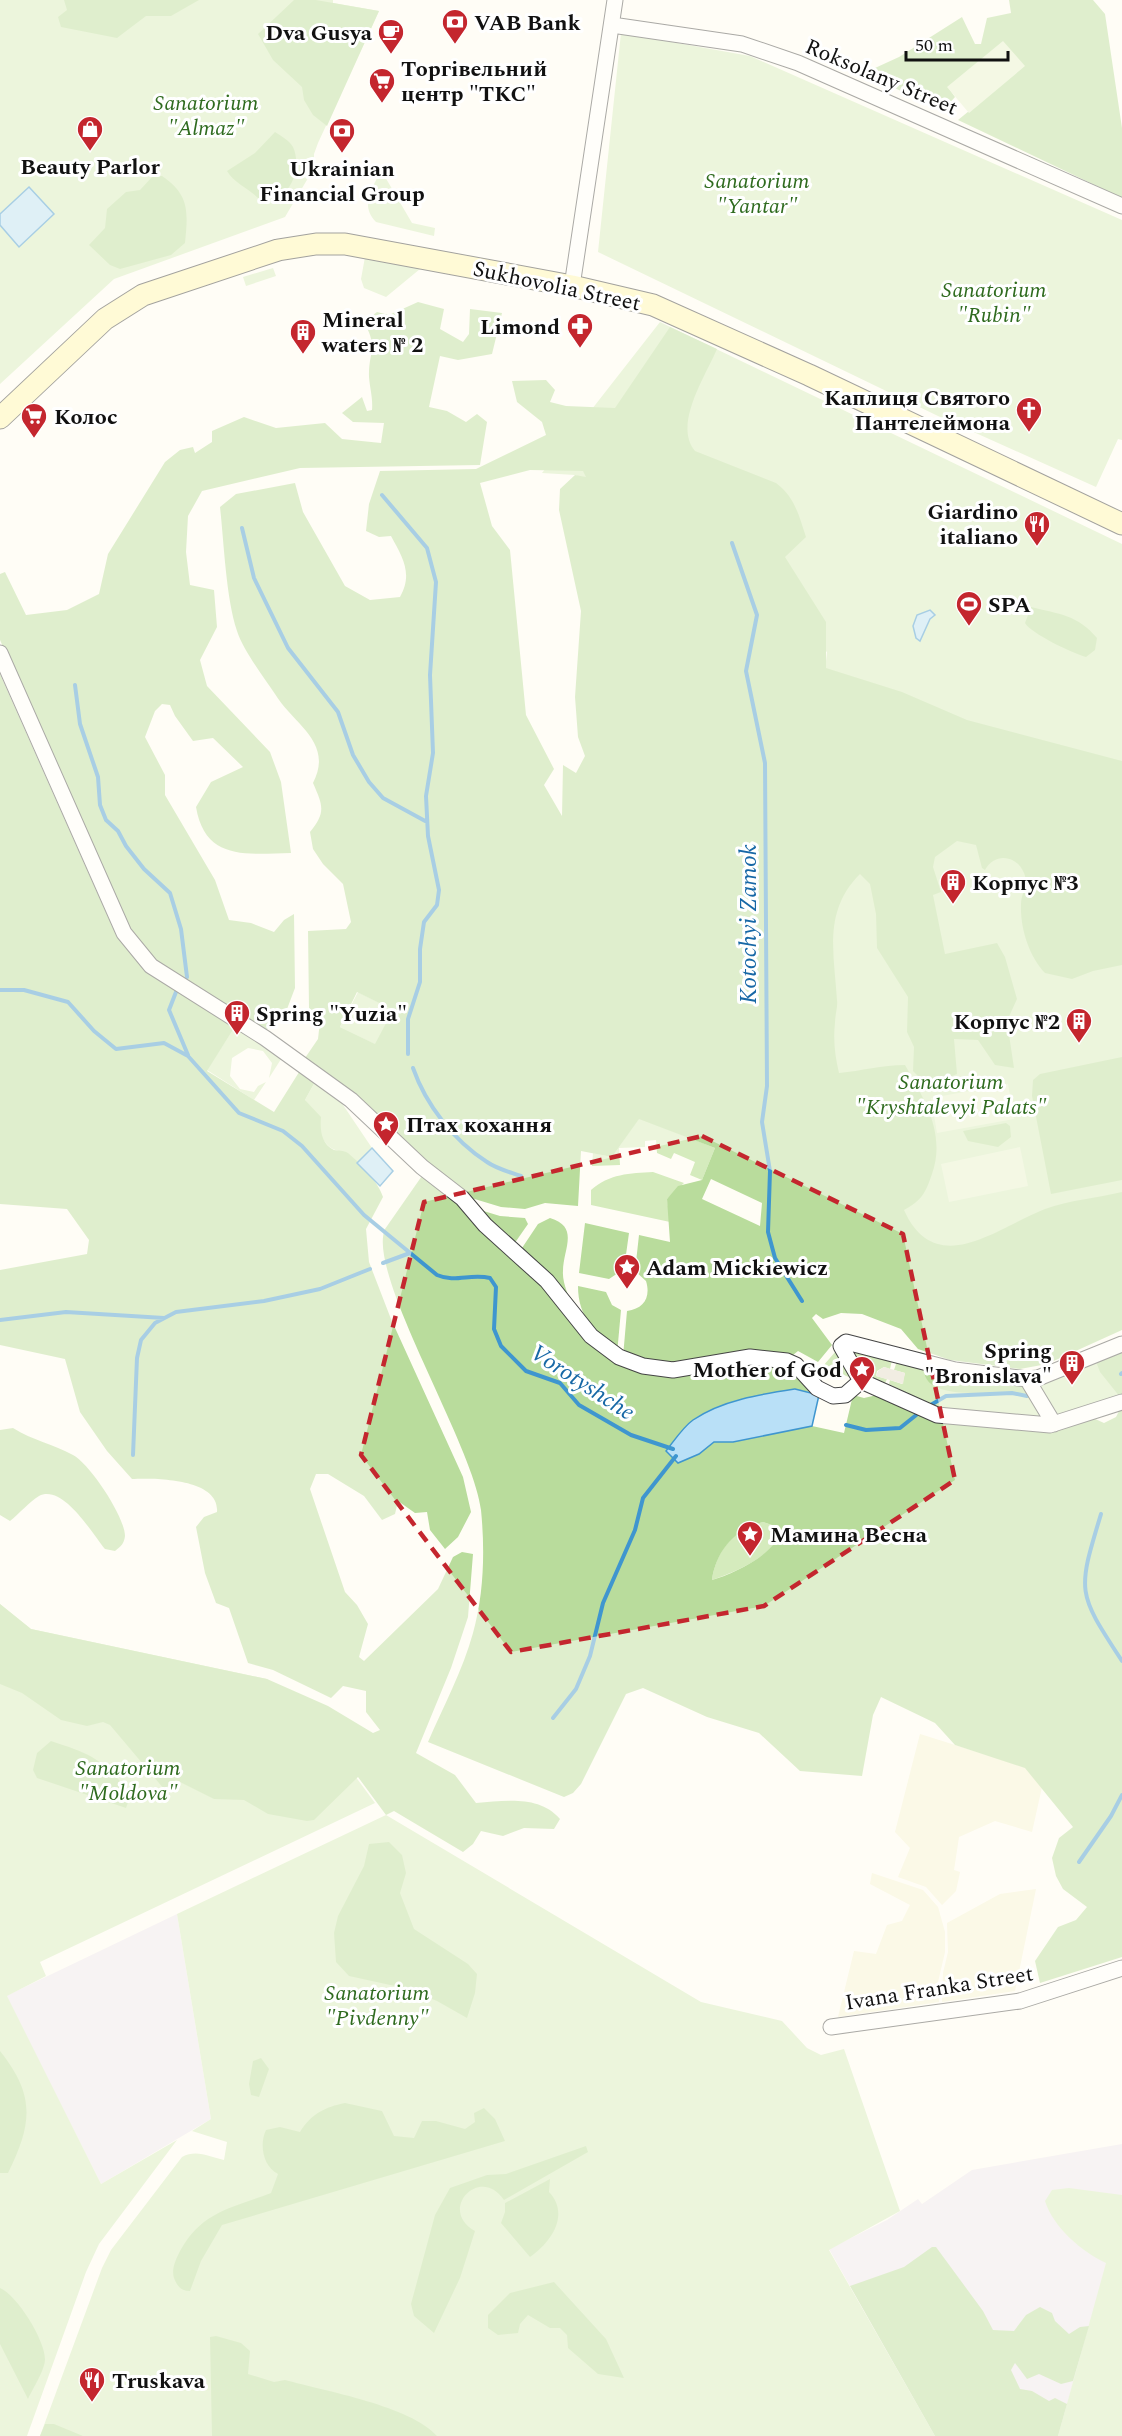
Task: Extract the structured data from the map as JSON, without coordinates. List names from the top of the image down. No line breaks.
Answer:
{"streets":{"street":["Roksolany Street","Sukhovolia Street","Ivana Franka Street"]},"water":["Kotochyi Zamok","Vorotyshche"],"parks":["Sanatorium \"Almaz\"","Sanatorium \"Yantar\"","Sanatorium \"Rubin\"","Sanatorium \"Kryshtalevyi Palats\"","Sanatorium \"Moldova\"","Sanatorium \"Pivdenny\""],"places":{"bank":["VAB Bank","Ukrainian Financial Group"],"cafe":["Dva Gusya"],"supermarket":["Торгівельний центр \"ТКС\"","Колос"],"shop":["Beauty Parlor"],"pharmacy":["Limond"],"building":["Mineral waters № 2","Корпус №3","Spring \"Yuzia\"","Корпус №2","Spring \"Bronislava\""],"church":["Каплиця Святого Пантелеймона"],"restaurant":["Giardino italiano","Truskava"],"sports":["SPA"],"place":["Птах кохання","Adam Mickiewicz","Mother of God","Мамина Весна"]},"scale_bar":"50 m"}
